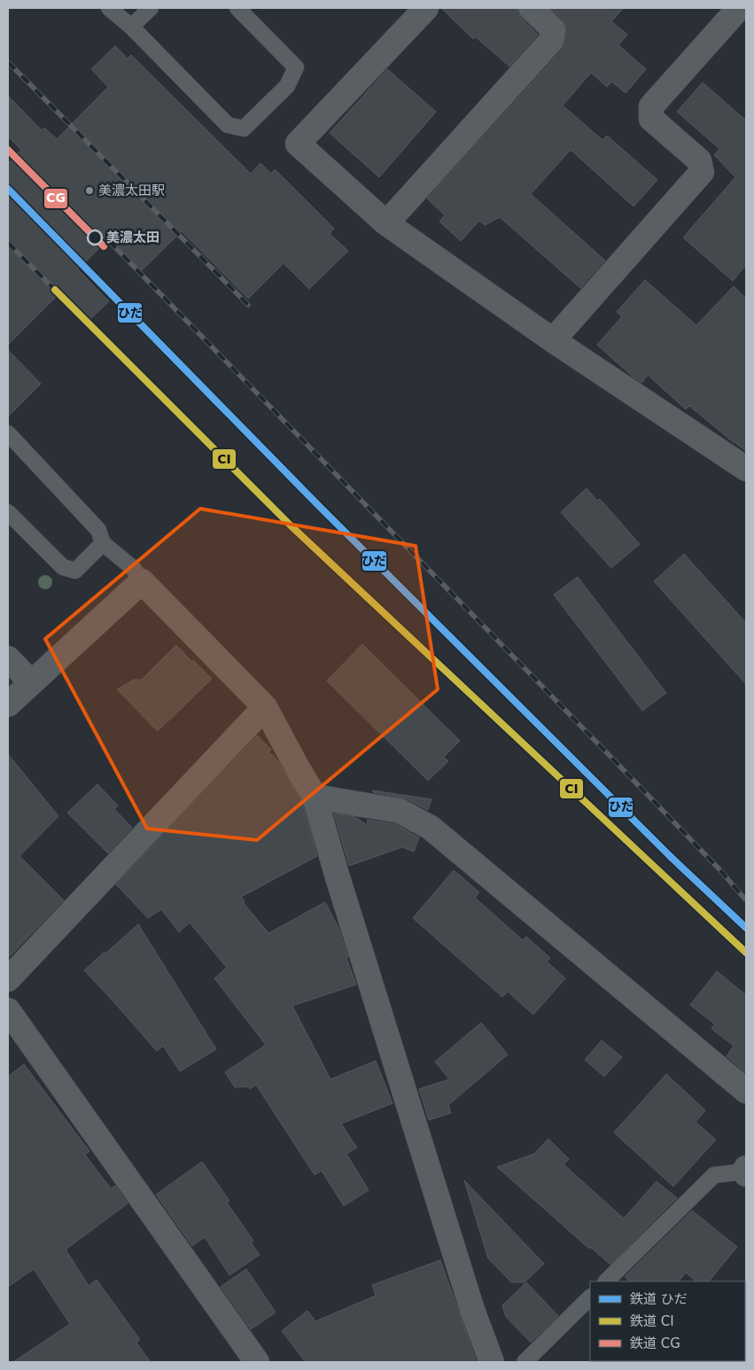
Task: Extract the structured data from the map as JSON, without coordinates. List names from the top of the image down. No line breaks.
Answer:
{"places":["美濃太田駅","美濃太田"],"lines":["rail line CG","rail line ひだ","rail line CI"],"legend":["鉄道 ひだ","鉄道 CI","鉄道 CG"]}
